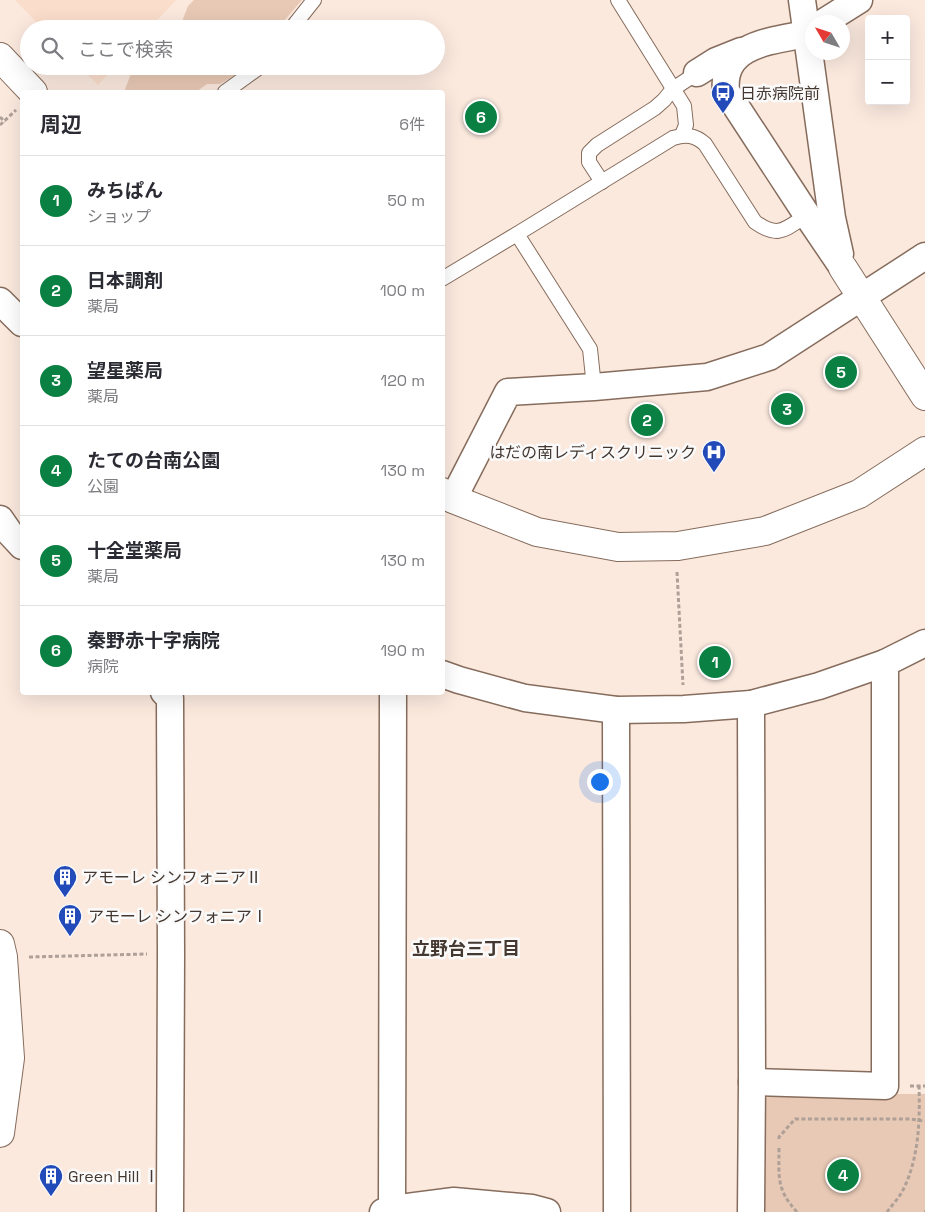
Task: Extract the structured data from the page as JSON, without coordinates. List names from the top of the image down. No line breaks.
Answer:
{"districts":["立野台三丁目"],"places":{"bus stop":["日赤病院前"],"hospital":["はだの南レディスクリニック"],"building":["アモーレ シンフォニアⅡ","アモーレ シンフォニアⅠ","Green Hill Ⅰ"]},"north":"top left","page":{"map_buttons":["+","−"],"search":"ここで検索","heading":["周辺","6件"],"pins":["6","5","3","2","1","4"],"list":[{"mark":"1","name":"みちぱん","note":"ショップ","value":"50 m"},{"mark":"2","name":"日本調剤","note":"薬局","value":"100 m"},{"mark":"3","name":"望星薬局","note":"薬局","value":"120 m"},{"mark":"4","name":"たての台南公園","note":"公園","value":"130 m"},{"mark":"5","name":"十全堂薬局","note":"薬局","value":"130 m"},{"mark":"6","name":"秦野赤十字病院","note":"病院","value":"190 m"}]}}
